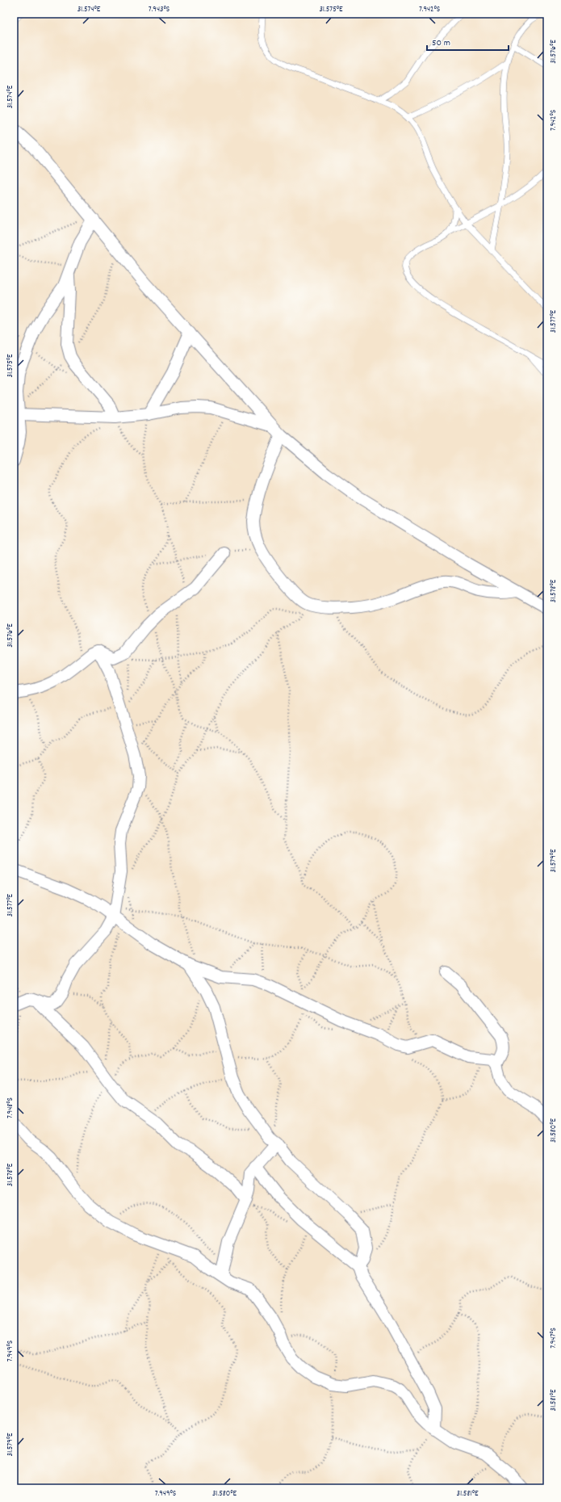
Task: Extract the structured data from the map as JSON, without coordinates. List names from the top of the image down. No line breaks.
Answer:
{"scale_bar":"50 m","coordinates":["31.574°E","7.943°S","31.575°E","7.942°S","31.576°E","31.577°E","31.578°E","31.579°E","7.948°S","31.580°E","7.947°S","7.949°S","31.581°E"]}
